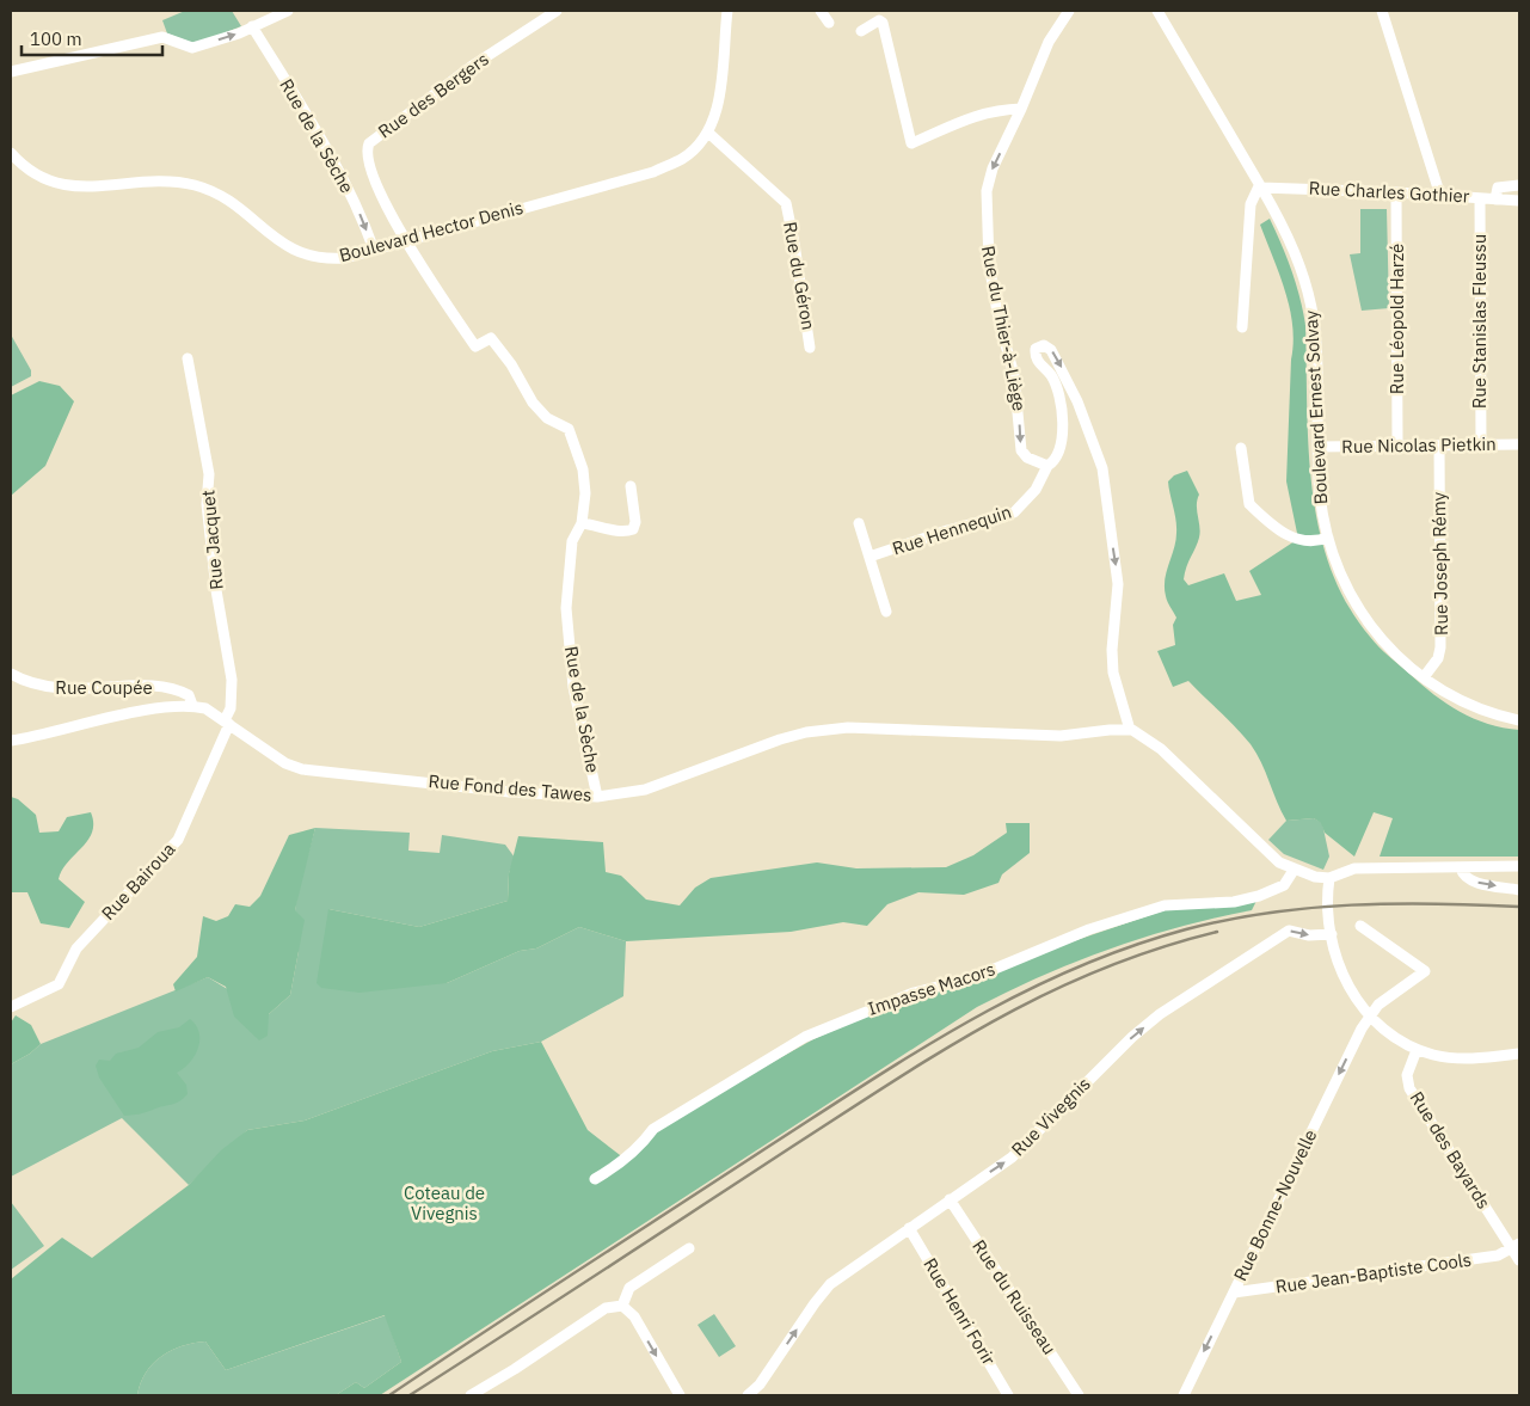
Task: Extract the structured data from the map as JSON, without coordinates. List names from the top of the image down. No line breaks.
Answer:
{"streets":{"street":["Rue des Bergers","Rue de la Sèche","Rue Charles Gothier","Boulevard Hector Denis","Rue du Géron","Rue Léopold Harzé","Rue Stanislas Fleussu","Rue du Thier-à-Liège","Boulevard Ernest Solvay","Rue Nicolas Pietkin","Rue Hennequin","Rue Jacquet","Rue Joseph Rémy","Rue Coupée","Rue Fond des Tawes","Rue Bairoua","Impasse Macors","Rue Vivegnis","Rue des Bayards","Rue Bonne-Nouvelle","Rue Jean-Baptiste Cools","Rue du Ruisseau","Rue Henri Forir"]},"crossings":[["Rue des Bergers","Rue de la Sèche"],["Rue des Bergers","Boulevard Hector Denis"],["Rue de la Sèche","Boulevard Hector Denis"],["Rue de la Sèche","Rue Fond des Tawes"],["Rue Charles Gothier","Rue Léopold Harzé"],["Rue Charles Gothier","Rue Stanislas Fleussu"],["Rue Charles Gothier","Boulevard Ernest Solvay"],["Boulevard Hector Denis","Rue du Géron"],["Rue Léopold Harzé","Rue Nicolas Pietkin"],["Rue Stanislas Fleussu","Rue Nicolas Pietkin"],["Rue du Thier-à-Liège","Rue Hennequin"],["Rue du Thier-à-Liège","Rue Fond des Tawes"],["Boulevard Ernest Solvay","Rue Nicolas Pietkin"],["Boulevard Ernest Solvay","Rue Joseph Rémy"],["Rue Nicolas Pietkin","Rue Joseph Rémy"],["Rue Jacquet","Rue Fond des Tawes"],["Rue Jacquet","Rue Bairoua"],["Rue Coupée","Rue Fond des Tawes"],["Rue Fond des Tawes","Rue Bairoua"],["Rue Vivegnis","Rue du Ruisseau"],["Rue Vivegnis","Rue Henri Forir"],["Rue des Bayards","Rue Jean-Baptiste Cools"],["Rue Bonne-Nouvelle","Rue Jean-Baptiste Cools"]],"one_way":["Rue Vivegnis","Rue Bonne-Nouvelle"],"parks":["Coteau de Vivegnis"],"scale_bar":"100 m"}
